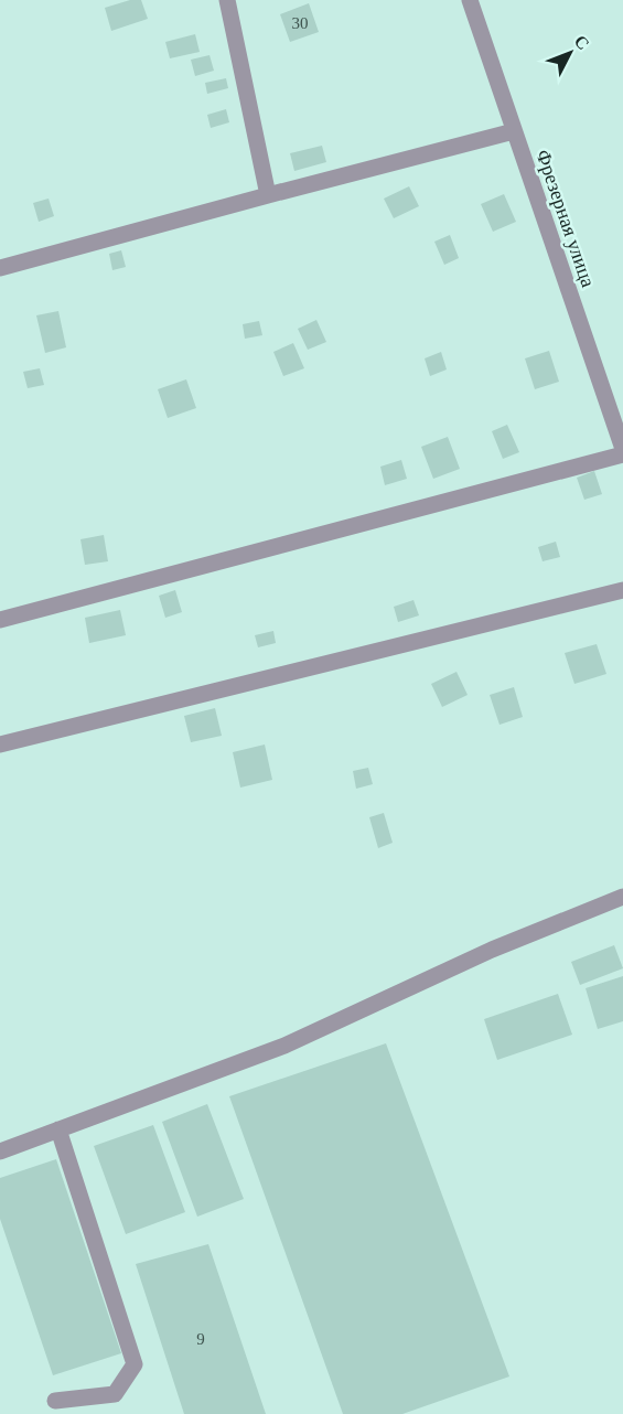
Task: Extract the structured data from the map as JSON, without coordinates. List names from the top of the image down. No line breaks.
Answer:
{"streets":{"street":["Фрезерная улица"]},"house_numbers":["30","9"],"north":"top right"}
